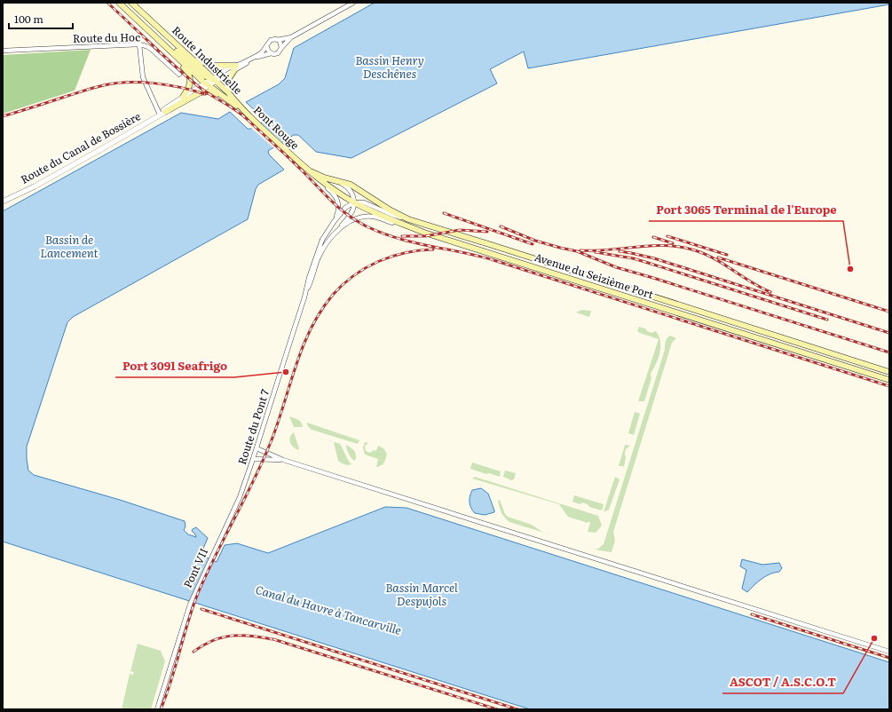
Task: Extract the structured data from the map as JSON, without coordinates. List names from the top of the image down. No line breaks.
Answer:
{"streets":{"main road":["Route Industrielle","Pont Rouge","Avenue du Seizième Port"],"street":["Route du Hoc","Route du Canal de Bossière","Route du Pont 7","Pont VII"]},"crossings":[["Route Industrielle","Pont Rouge"],["Route Industrielle","Route du Canal de Bossière"],["Pont Rouge","Avenue du Seizième Port"],["Route du Pont 7","Pont VII"]],"water":["Bassin Henry Deschênes","Bassin de Lancement","Bassin Marcel Despujols","Canal du Havre à Tancarville"],"places":["Port 3065 Terminal de l'Europe","Port 3091 Seafrigo","ASCOT / A.S.C.O.T"],"scale_bar":"100 m"}
